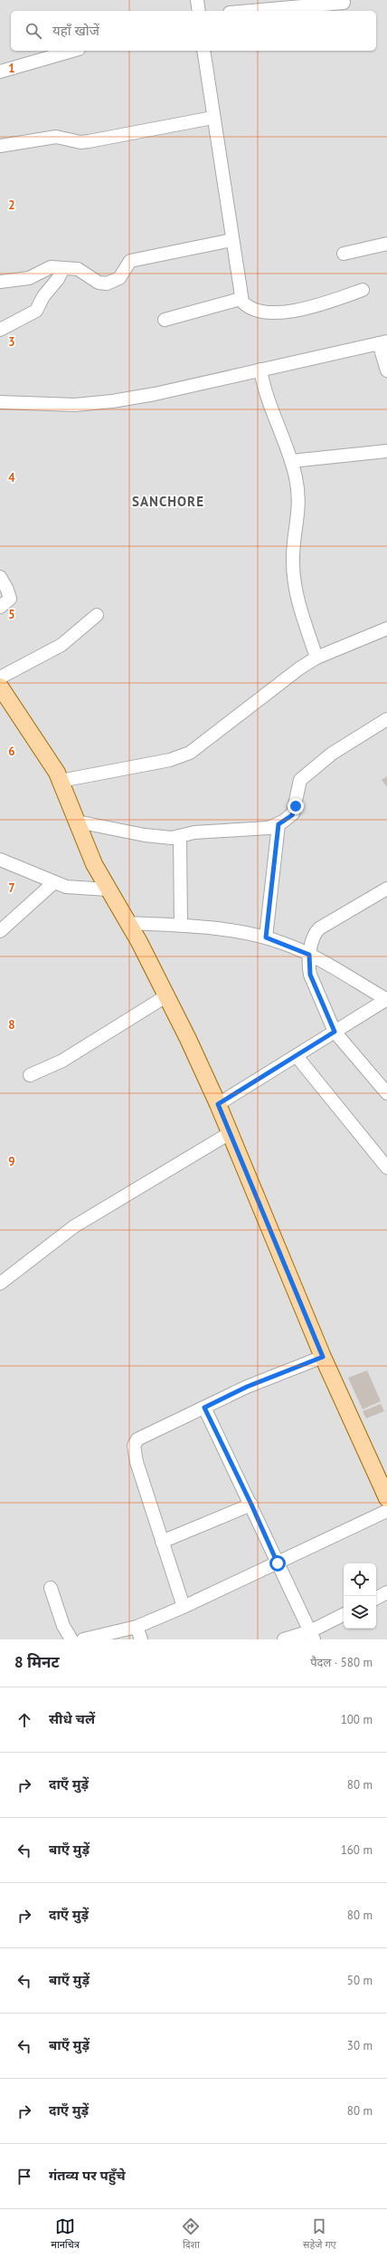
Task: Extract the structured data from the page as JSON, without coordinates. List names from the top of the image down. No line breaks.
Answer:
{"districts":["SANCHORE"],"page":{"search":"यहाँ खोजें","heading":["8 मिनट","पैदल · 580 m"],"list":[["सीधे चलें","100 m"],["दाएँ मुड़ें","80 m"],["बाएँ मुड़ें","160 m"],["दाएँ मुड़ें","80 m"],["बाएँ मुड़ें","50 m"],["बाएँ मुड़ें","30 m"],["दाएँ मुड़ें","80 m"],"गंतव्य पर पहुँचे"],"nav":["मानचित्र","दिशा","सहेजे गए"]},"grid":{"rows":["1","2","3","4","5","6","7","8","9"]}}
